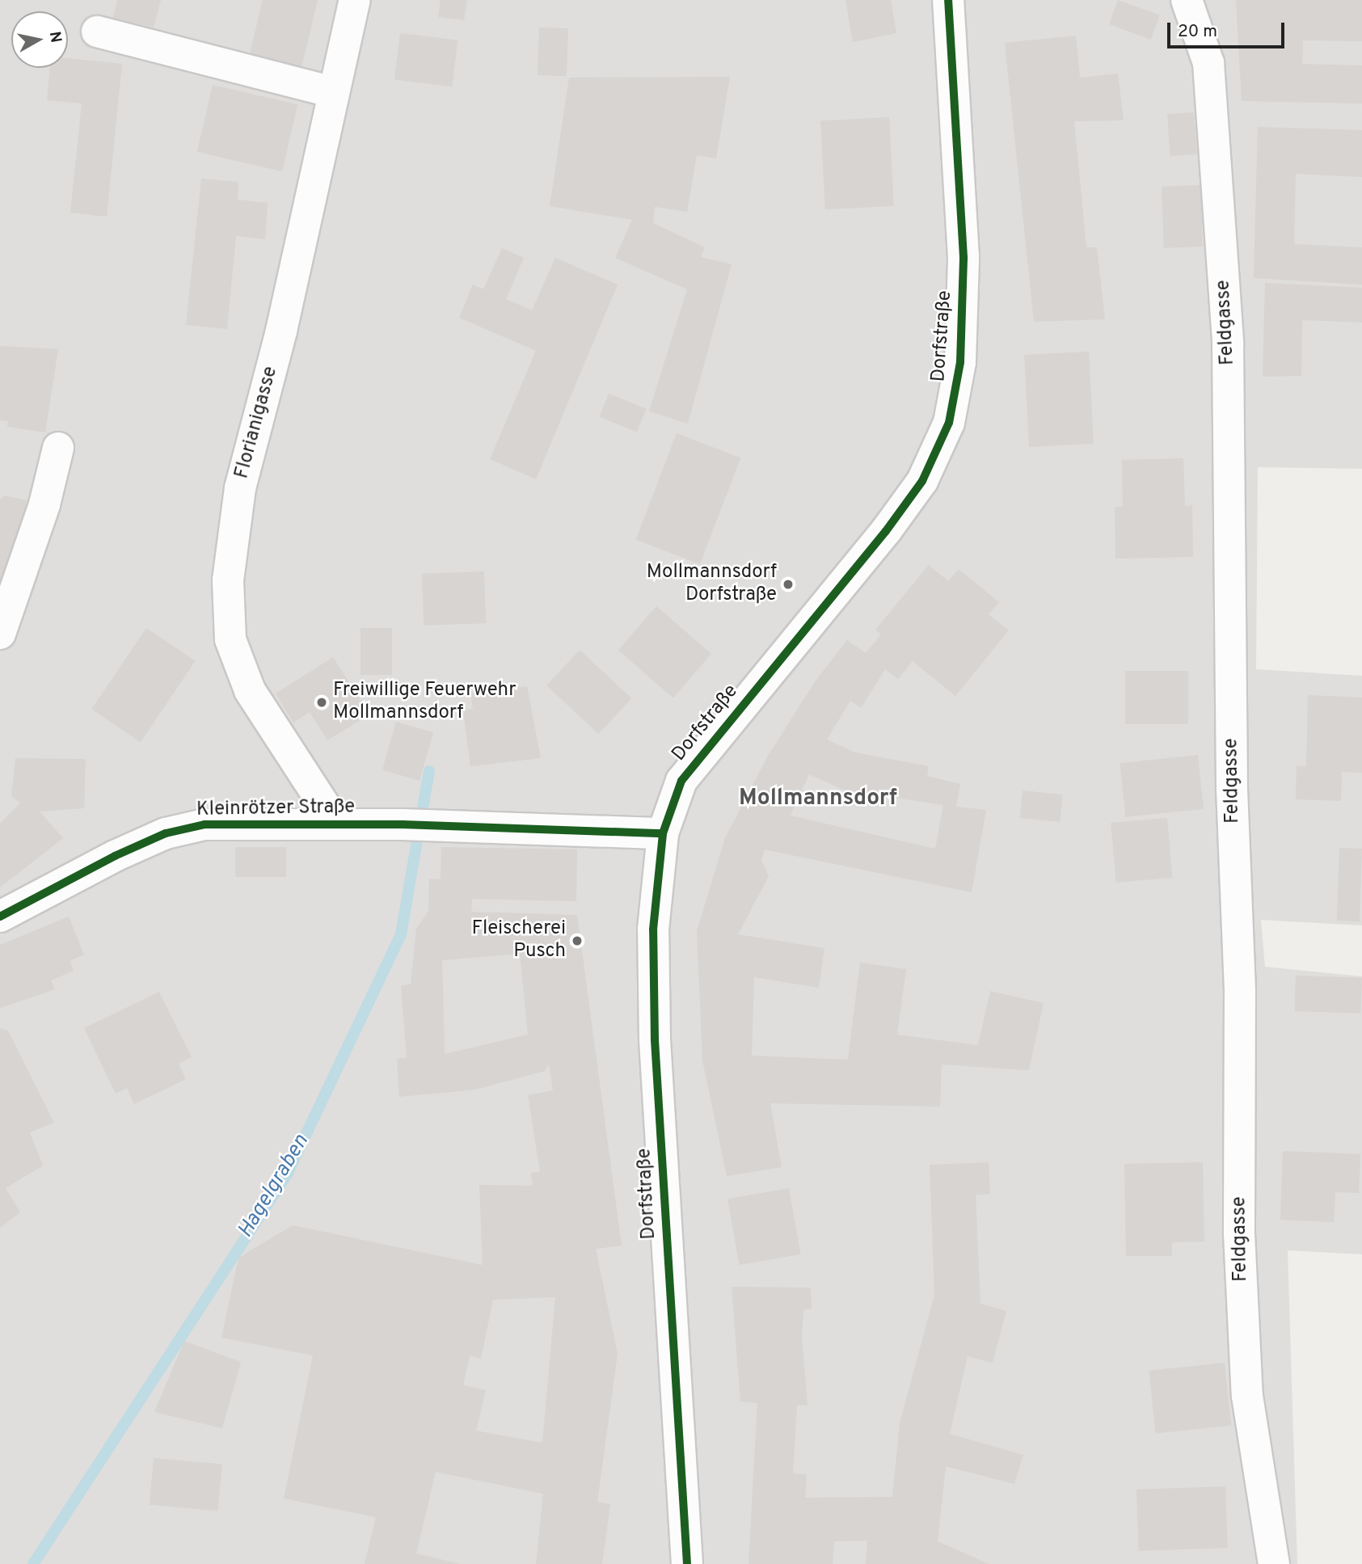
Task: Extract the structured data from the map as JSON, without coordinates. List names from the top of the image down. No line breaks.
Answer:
{"streets":{"street":["Feldgasse","Dorfstraße","Florianigasse","Kleinrötzer Straße"]},"crossings":[["Dorfstraße","Kleinrötzer Straße"],["Florianigasse","Kleinrötzer Straße"]],"districts":["Mollmannsdorf"],"water":["Hagelgraben"],"places":["Mollmannsdorf Dorfstraße","Freiwillige Feuerwehr Mollmannsdorf","Fleischerei Pusch"],"scale_bar":"20 m","north":"right"}
